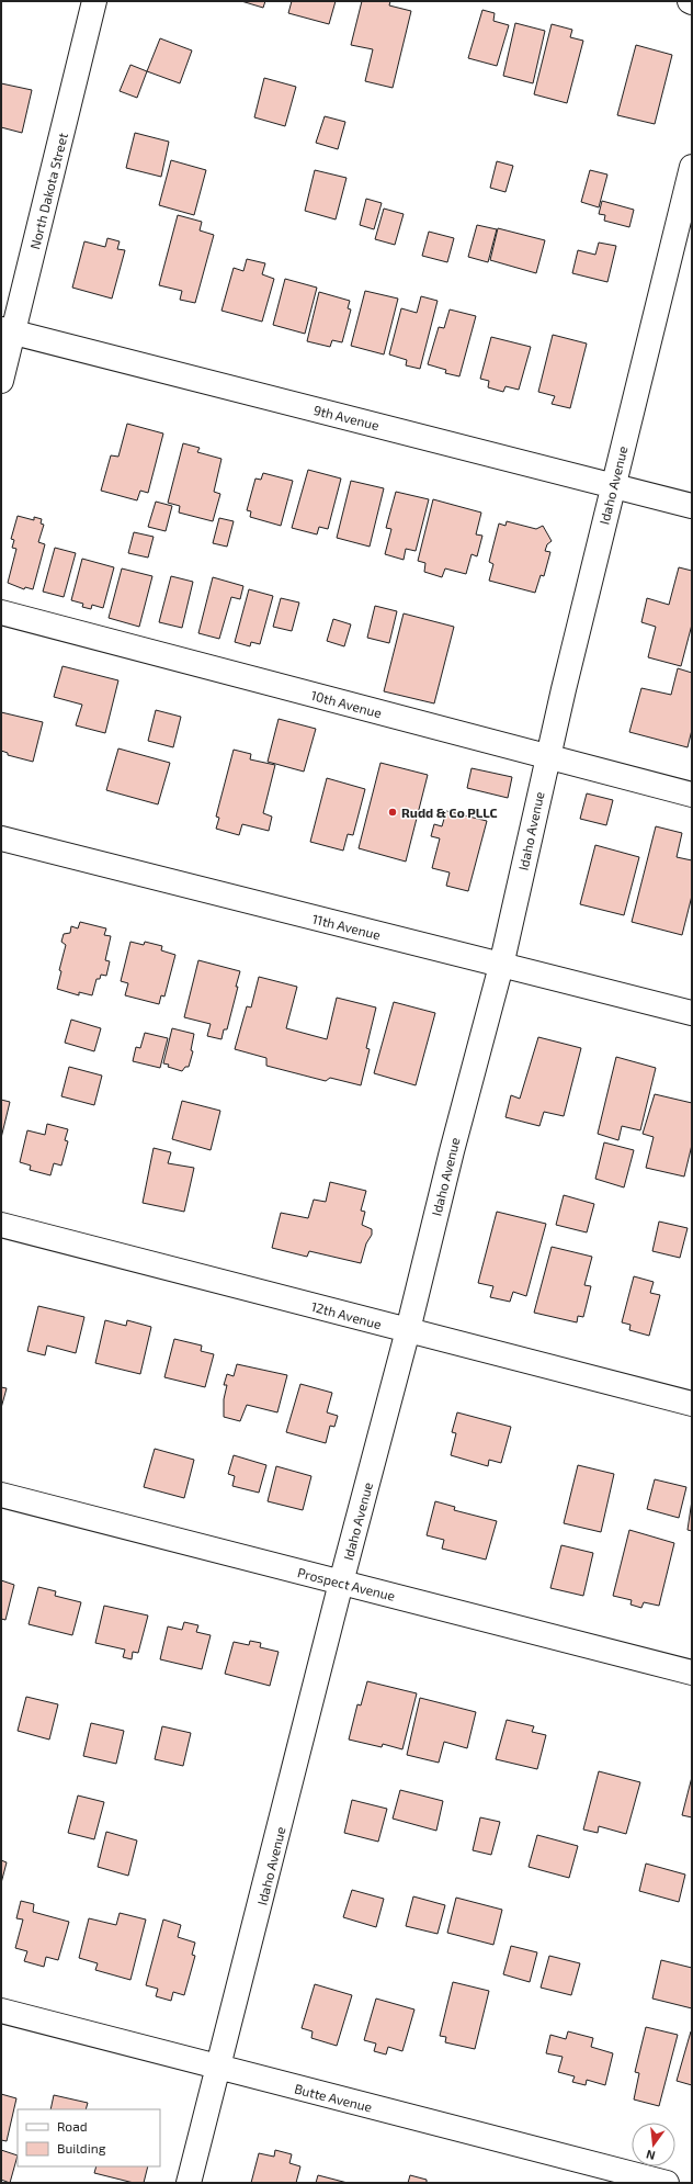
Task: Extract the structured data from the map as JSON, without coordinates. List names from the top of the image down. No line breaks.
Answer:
{"streets":{"street":["North Dakota Street","9th Avenue","Idaho Avenue","10th Avenue","11th Avenue","12th Avenue","Prospect Avenue","Butte Avenue"]},"crossings":[["North Dakota Street","9th Avenue"],["9th Avenue","Idaho Avenue"],["Idaho Avenue","10th Avenue"],["Idaho Avenue","11th Avenue"],["Idaho Avenue","12th Avenue"],["Idaho Avenue","Prospect Avenue"],["Idaho Avenue","Butte Avenue"]],"places":["Rudd & Co PLLC"],"legend":["Road","Building"],"north":"bottom"}
